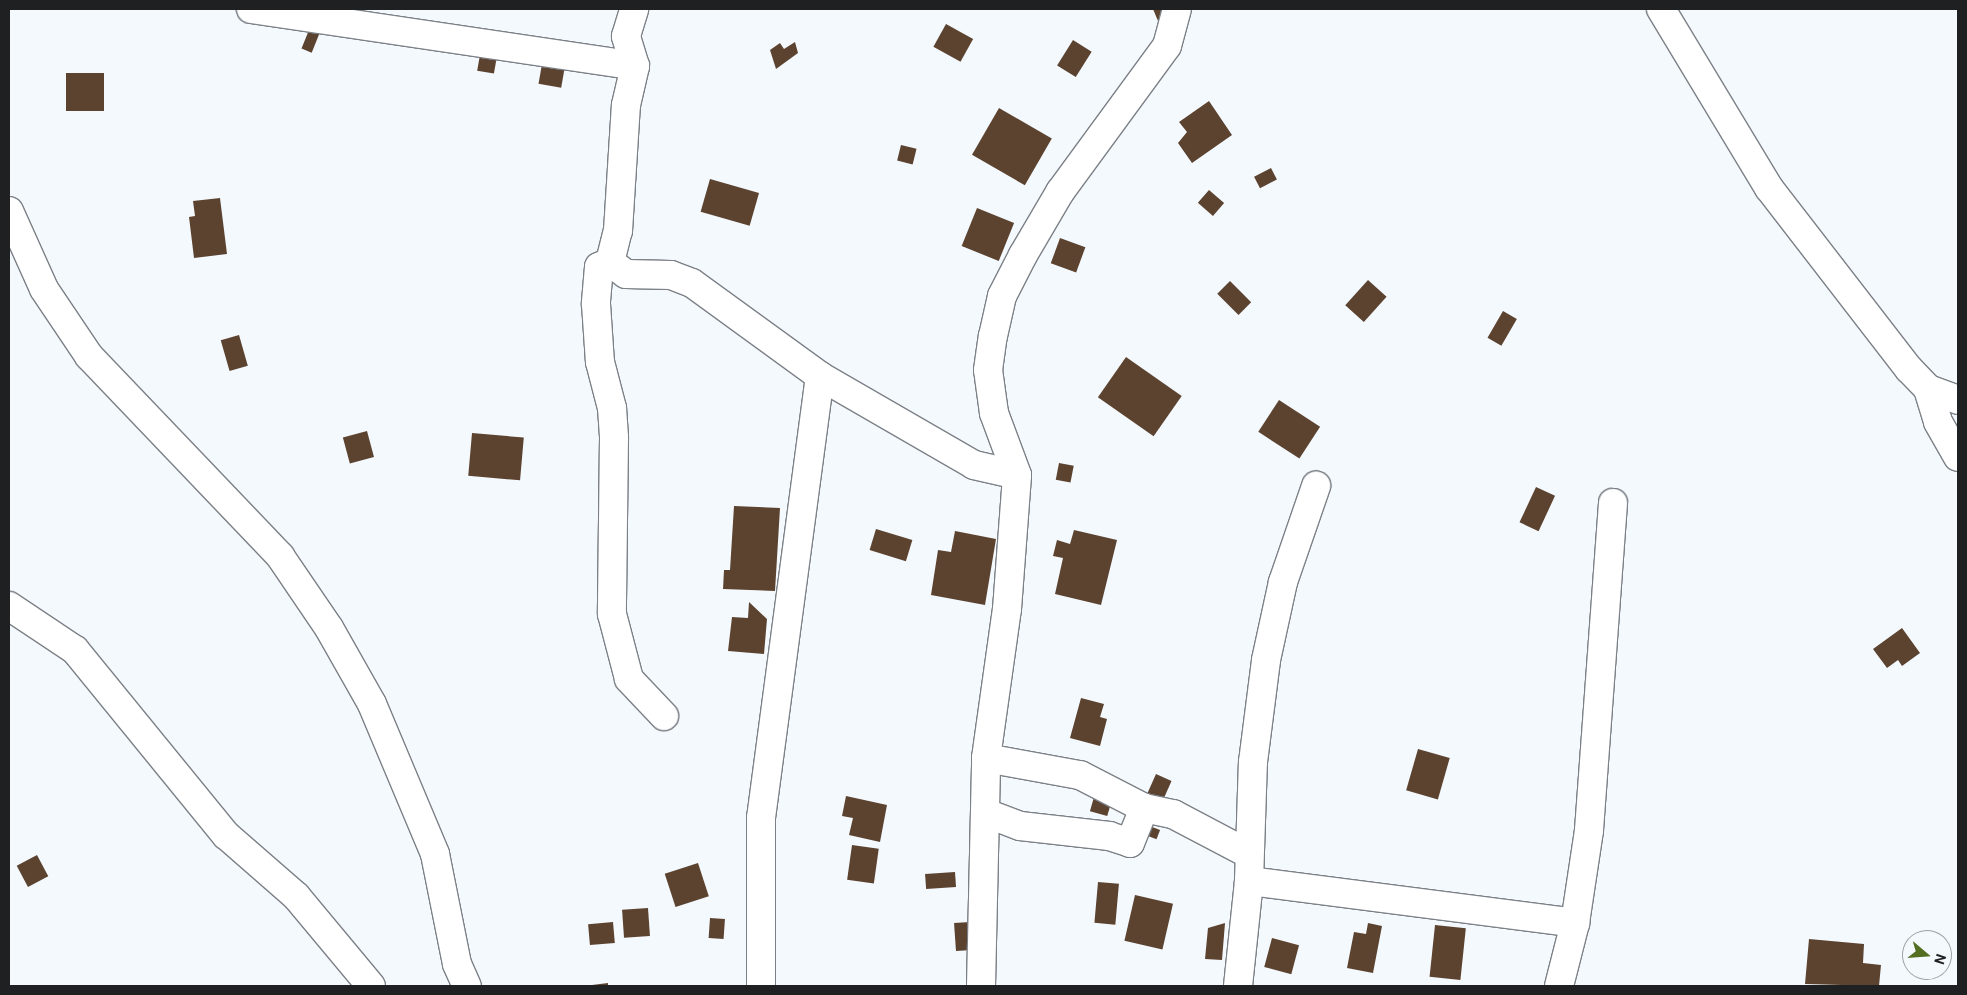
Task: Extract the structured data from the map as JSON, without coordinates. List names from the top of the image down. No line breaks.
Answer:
{"north":"right"}
